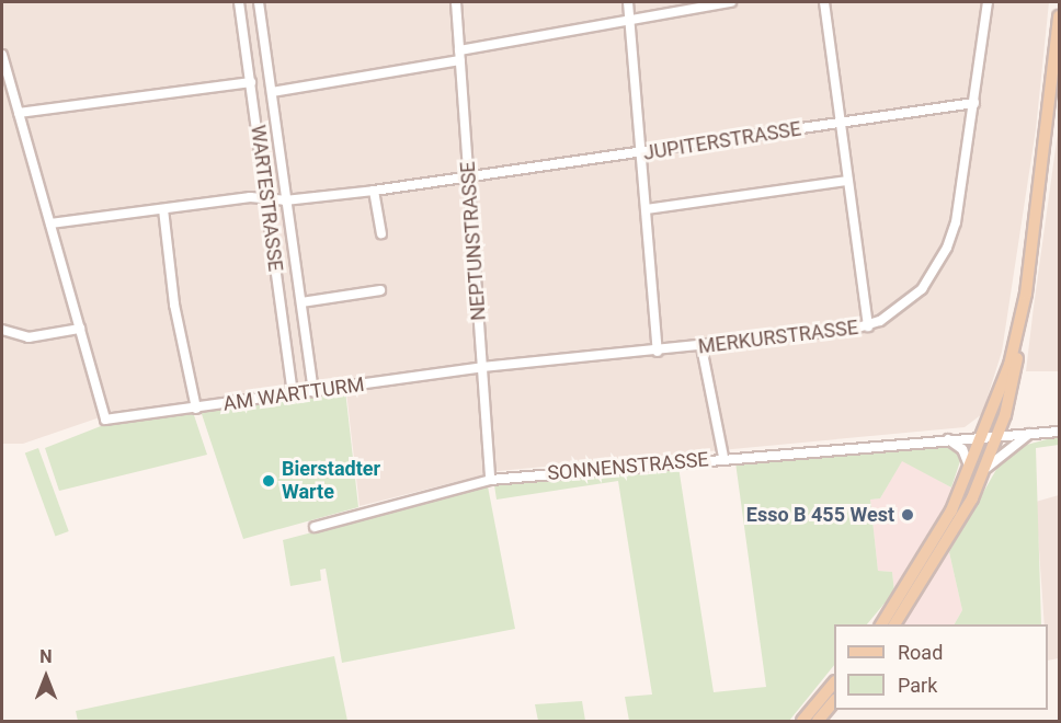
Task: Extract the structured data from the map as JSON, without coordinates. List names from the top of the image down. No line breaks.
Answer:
{"streets":{"street":["JUPITERSTRASSE","WARTESTRASSE","NEPTUNSTRASSE","MERKURSTRASSE","AM WARTTURM","SONNENSTRASSE"]},"crossings":[["JUPITERSTRASSE","WARTESTRASSE"],["JUPITERSTRASSE","NEPTUNSTRASSE"],["JUPITERSTRASSE","MERKURSTRASSE"],["WARTESTRASSE","AM WARTTURM"],["NEPTUNSTRASSE","MERKURSTRASSE"],["NEPTUNSTRASSE","AM WARTTURM"],["NEPTUNSTRASSE","SONNENSTRASSE"],["MERKURSTRASSE","AM WARTTURM"]],"places":["Bierstadter Warte","Esso B 455 West"],"legend":["Road","Park"],"north":"top"}
